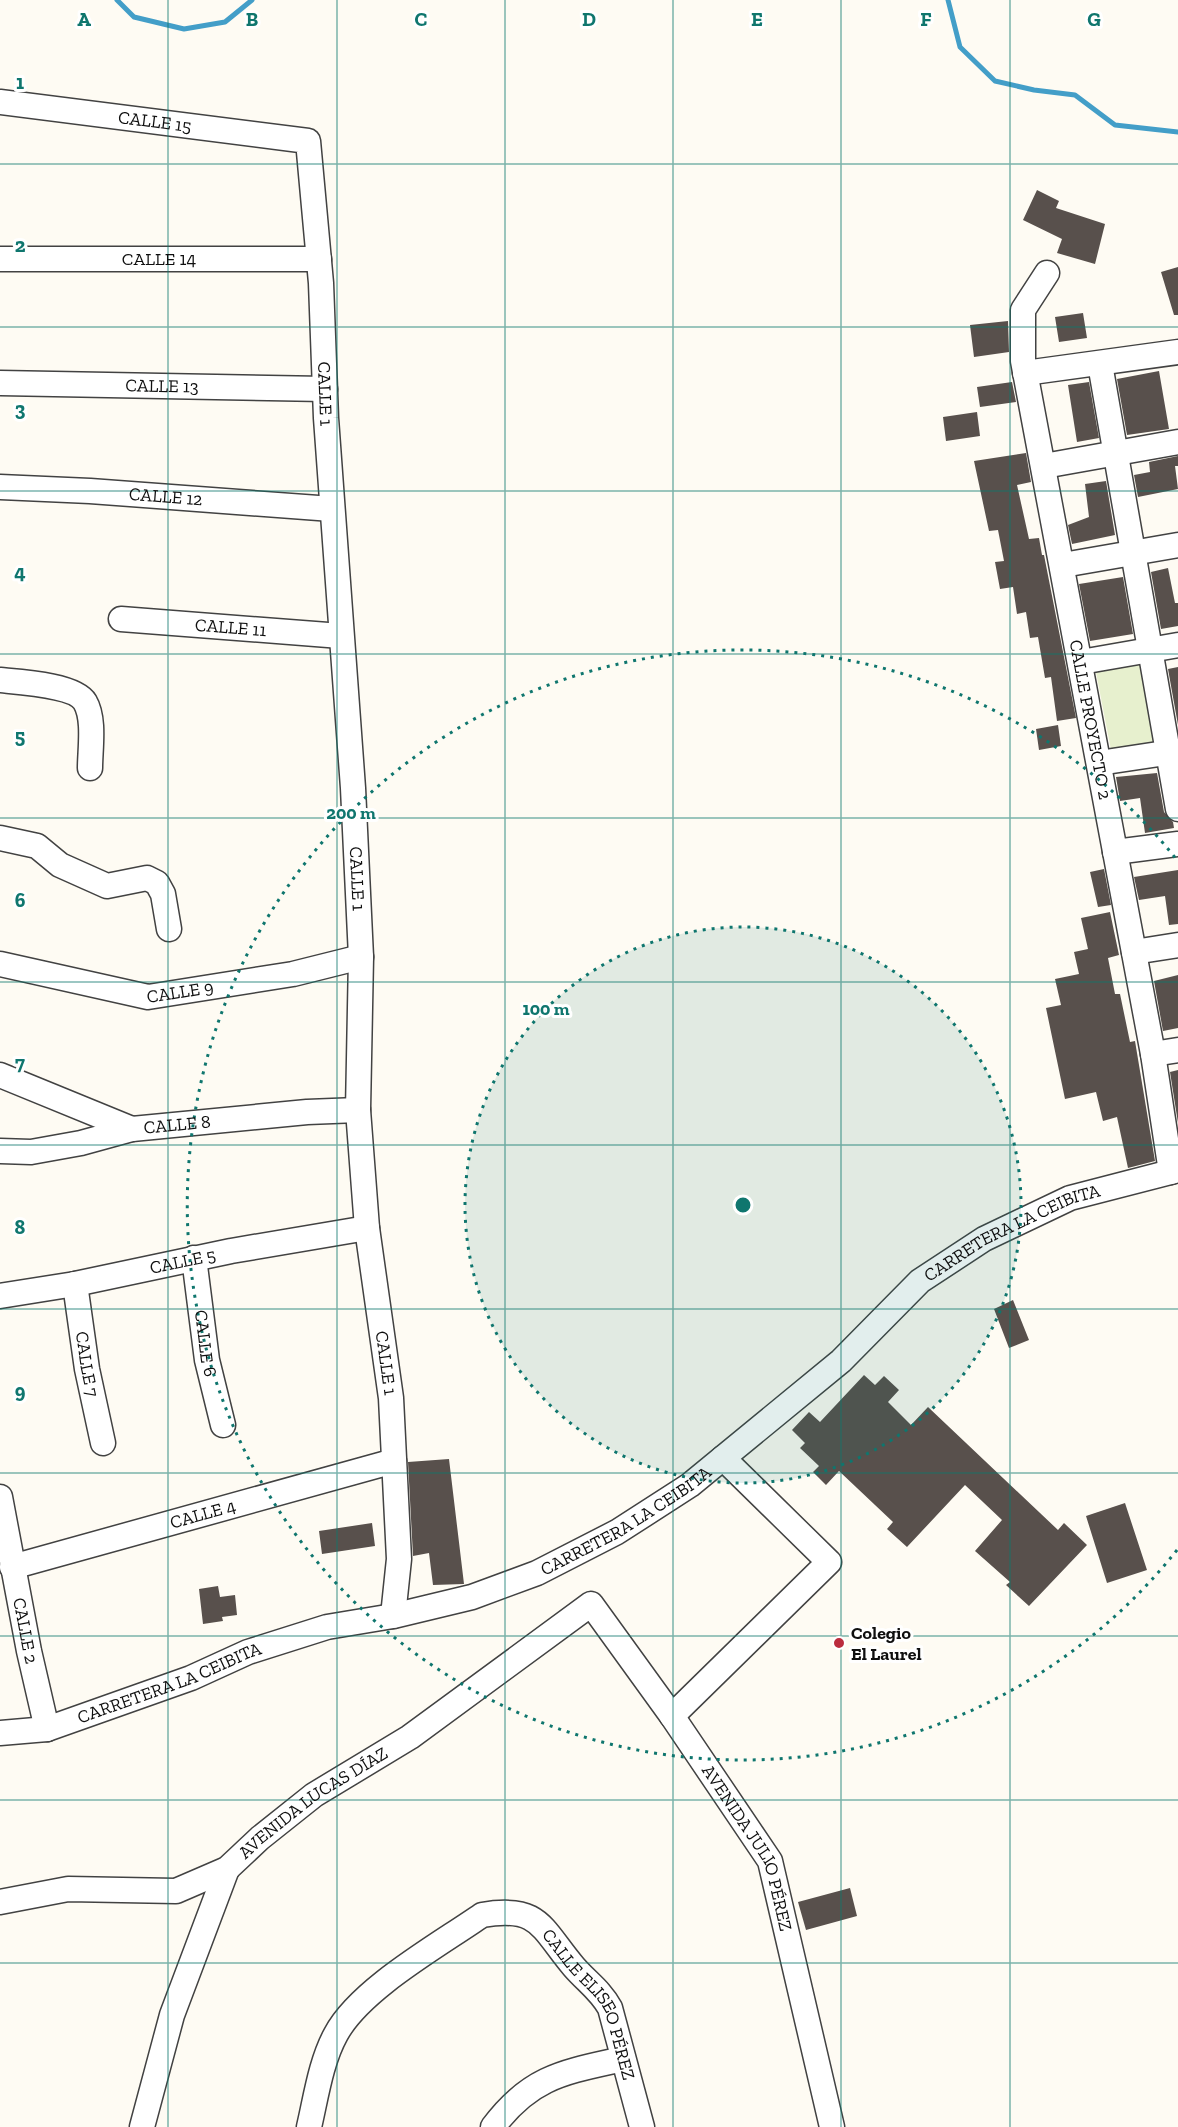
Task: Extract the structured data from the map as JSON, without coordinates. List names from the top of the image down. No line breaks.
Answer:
{"streets":{"street":["CALLE 15","CALLE 14","CALLE 13","CALLE 1","CALLE 12","CALLE 11","CALLE PROYECTO 2","CALLE 9","CALLE 8","CARRETERA LA CEIBITA","CALLE 5","CALLE 6","CALLE 7","CALLE 4","CALLE 2","AVENIDA LUCAS DÍAZ","AVENIDA JULIO PÉREZ","CALLE ELISEO PÉREZ"]},"crossings":[["CALLE 15","CALLE 1"],["CALLE 14","CALLE 1"],["CALLE 13","CALLE 1"],["CALLE 1","CALLE 12"],["CALLE 1","CALLE 11"],["CALLE 1","CALLE 9"],["CALLE 1","CALLE 8"],["CALLE 1","CARRETERA LA CEIBITA"],["CALLE 1","CALLE 5"],["CALLE 1","CALLE 4"],["CALLE PROYECTO 2","CARRETERA LA CEIBITA"],["CARRETERA LA CEIBITA","CALLE 2"],["CALLE 5","CALLE 6"],["CALLE 5","CALLE 7"],["CALLE 4","CALLE 2"],["AVENIDA LUCAS DÍAZ","AVENIDA JULIO PÉREZ"]],"places":["Colegio El Laurel"],"grid":{"columns":["A","B","C","D","E","F","G"],"rows":["1","2","3","4","5","6","7","8","9"]},"rings":["200 m","100 m"]}
